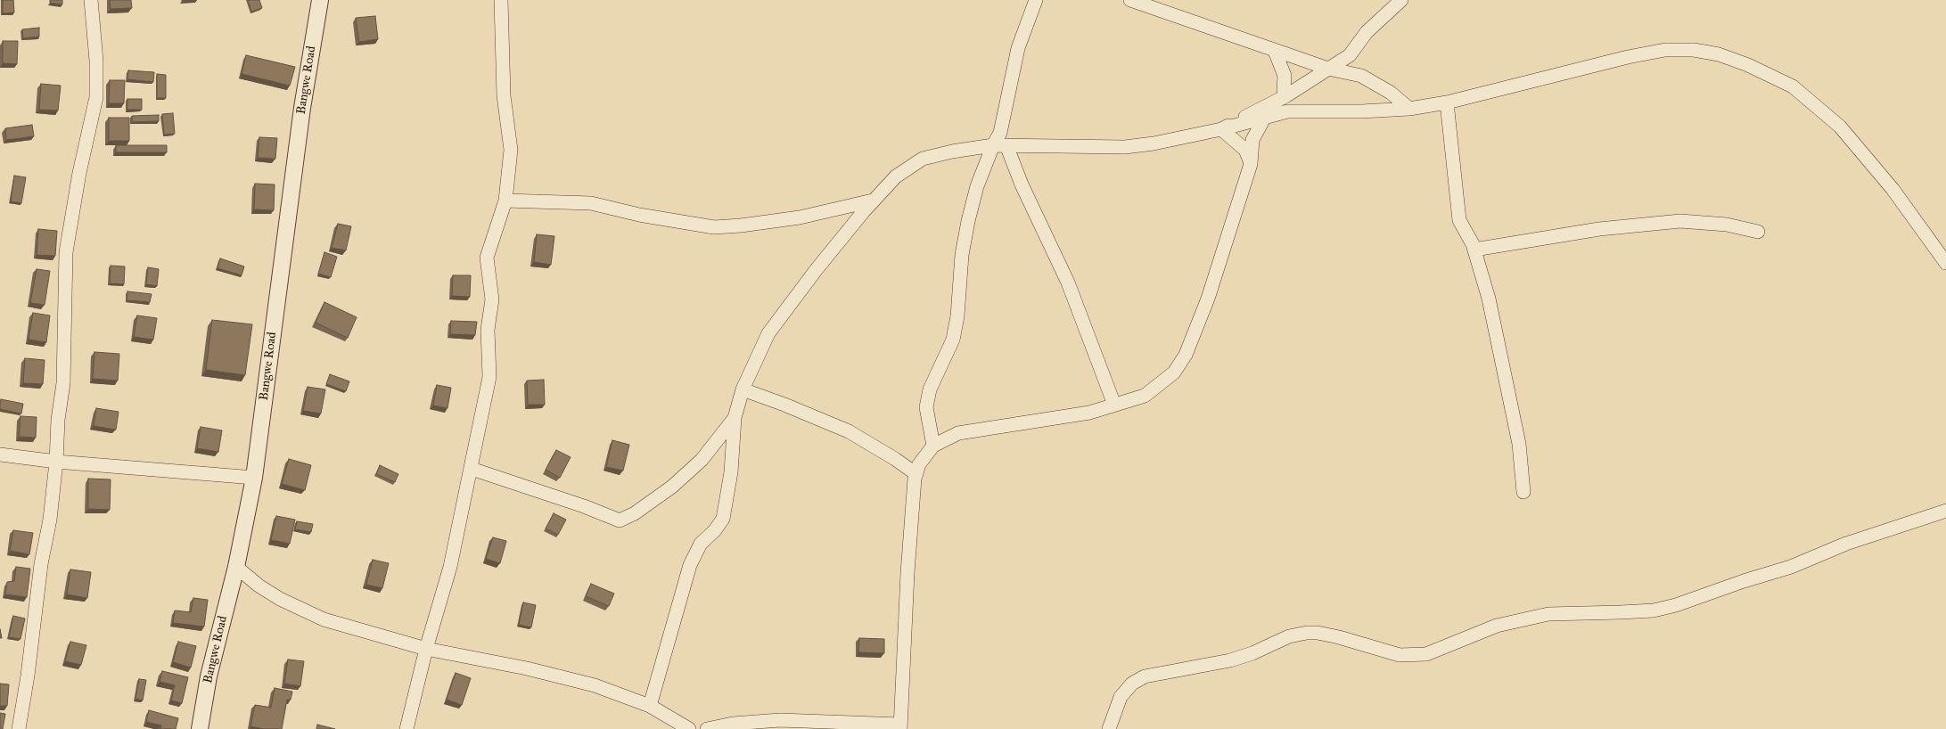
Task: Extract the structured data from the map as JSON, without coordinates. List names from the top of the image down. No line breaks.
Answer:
{"streets":{"street":["Bangwe Road"]}}
